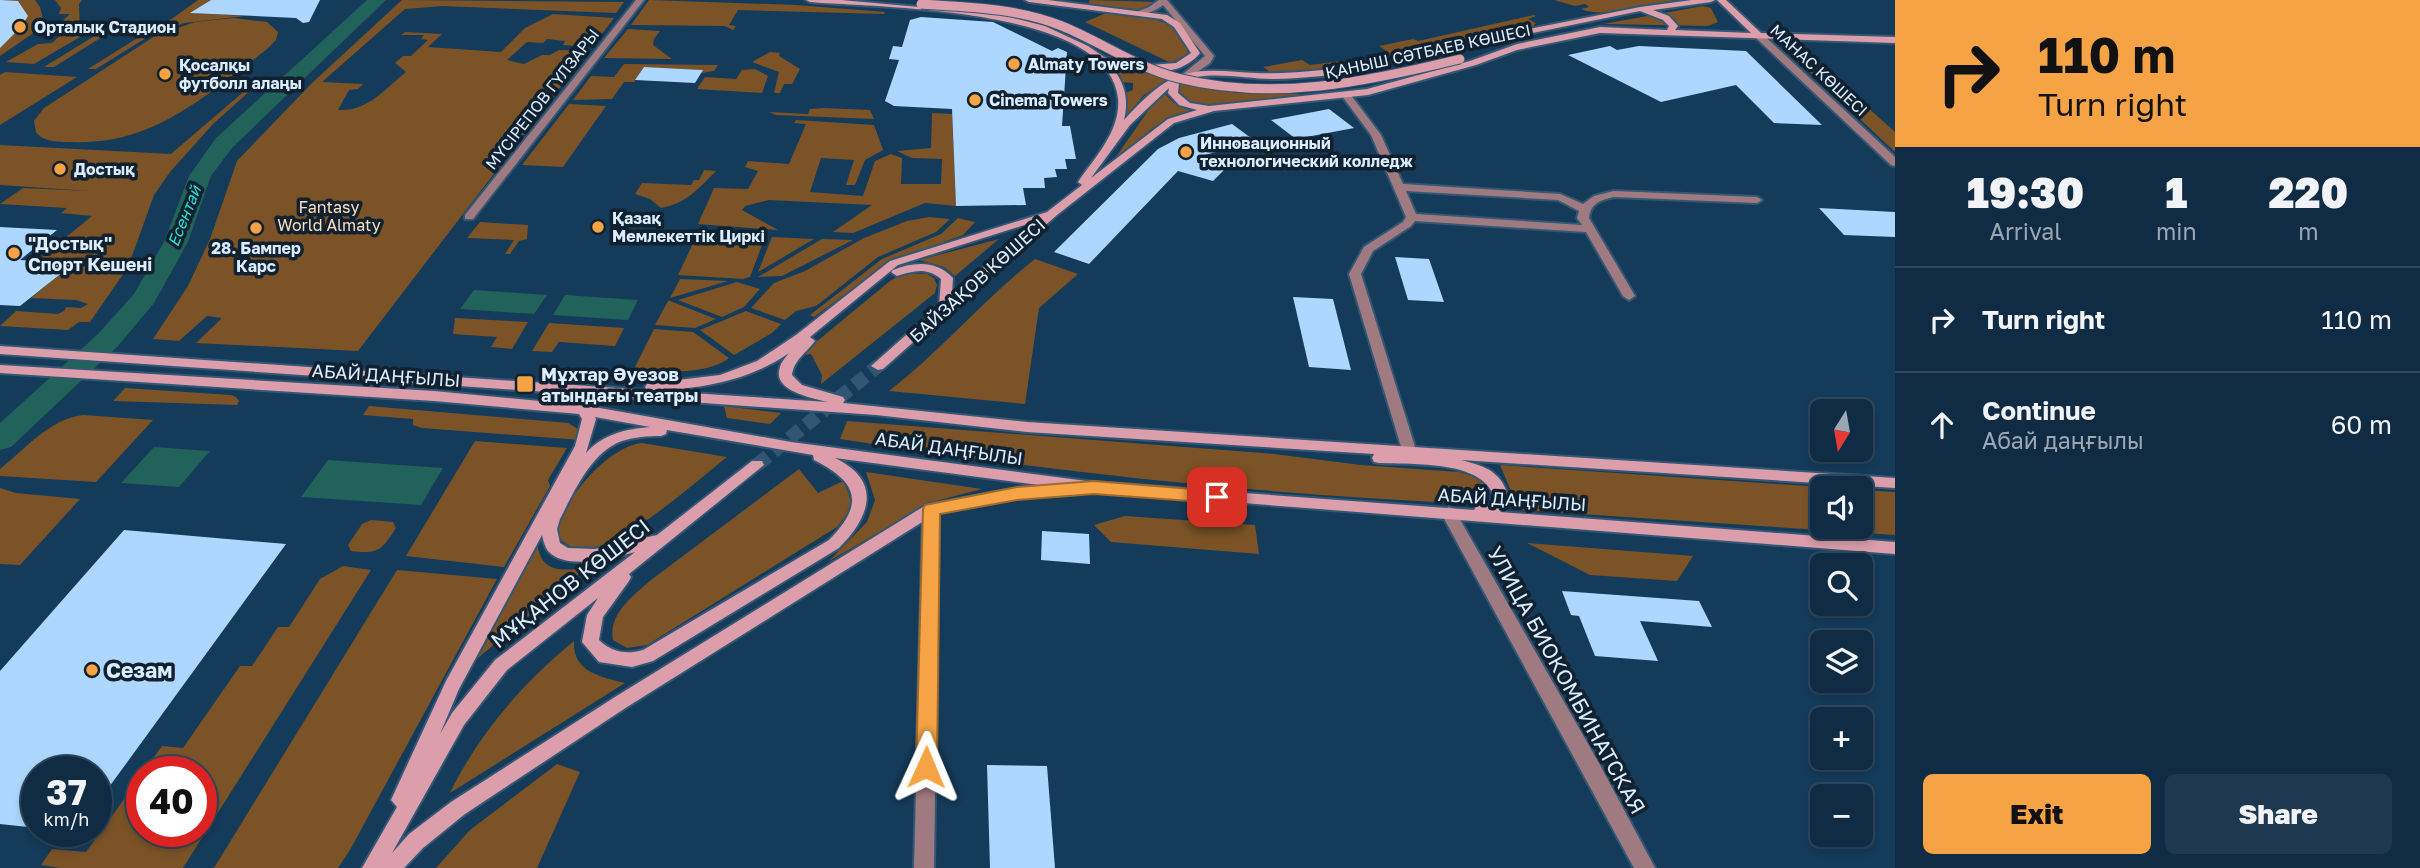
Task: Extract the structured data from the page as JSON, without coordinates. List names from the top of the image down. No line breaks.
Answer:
{"streets":{"main road":["ҚАНЫШ СӘТБАЕВ КӨШЕСІ","МАНАС КӨШЕСІ","БАЙЗАҚОВ КӨШЕСІ","АБАЙ ДАҢҒЫЛЫ","МҰҚАНОВ КӨШЕСІ"],"street":["МҮСІРЕПОВ ГҮЛЗАРЫ","УЛИЦА БИОКОМБИНАТСКАЯ"]},"crossings":[["ҚАНЫШ СӘТБАЕВ КӨШЕСІ","МАНАС КӨШЕСІ"],["АБАЙ ДАҢҒЫЛЫ","УЛИЦА БИОКОМБИНАТСКАЯ"]],"water":["Есентай"],"parks":["Fantasy World Almaty"],"places":{"other":["Орталық Стадион","Almaty Towers","Қосалқы футболл алаңы","Cinema Towers","Инновационный технологический колледж","Достық","Қазақ Мемлекеттік Циркі","28. Бампер Карс","\"Достық\" Спорт Кешені","Сезам"],"transit":["Мұхтар Әуезов атындағы театры"]},"north":"bottom","page":{"turn":["110 m","Turn right"],"eta":["19:30","Arrival","1","min","220","m"],"list":[{"name":"Turn right","value":"110 m"},{"name":"Continue","note":"Абай даңғылы","value":"60 m"}],"map_buttons":["+","−"],"speed":"37 km/h","limit":"40","buttons":["Exit","Share"]}}
